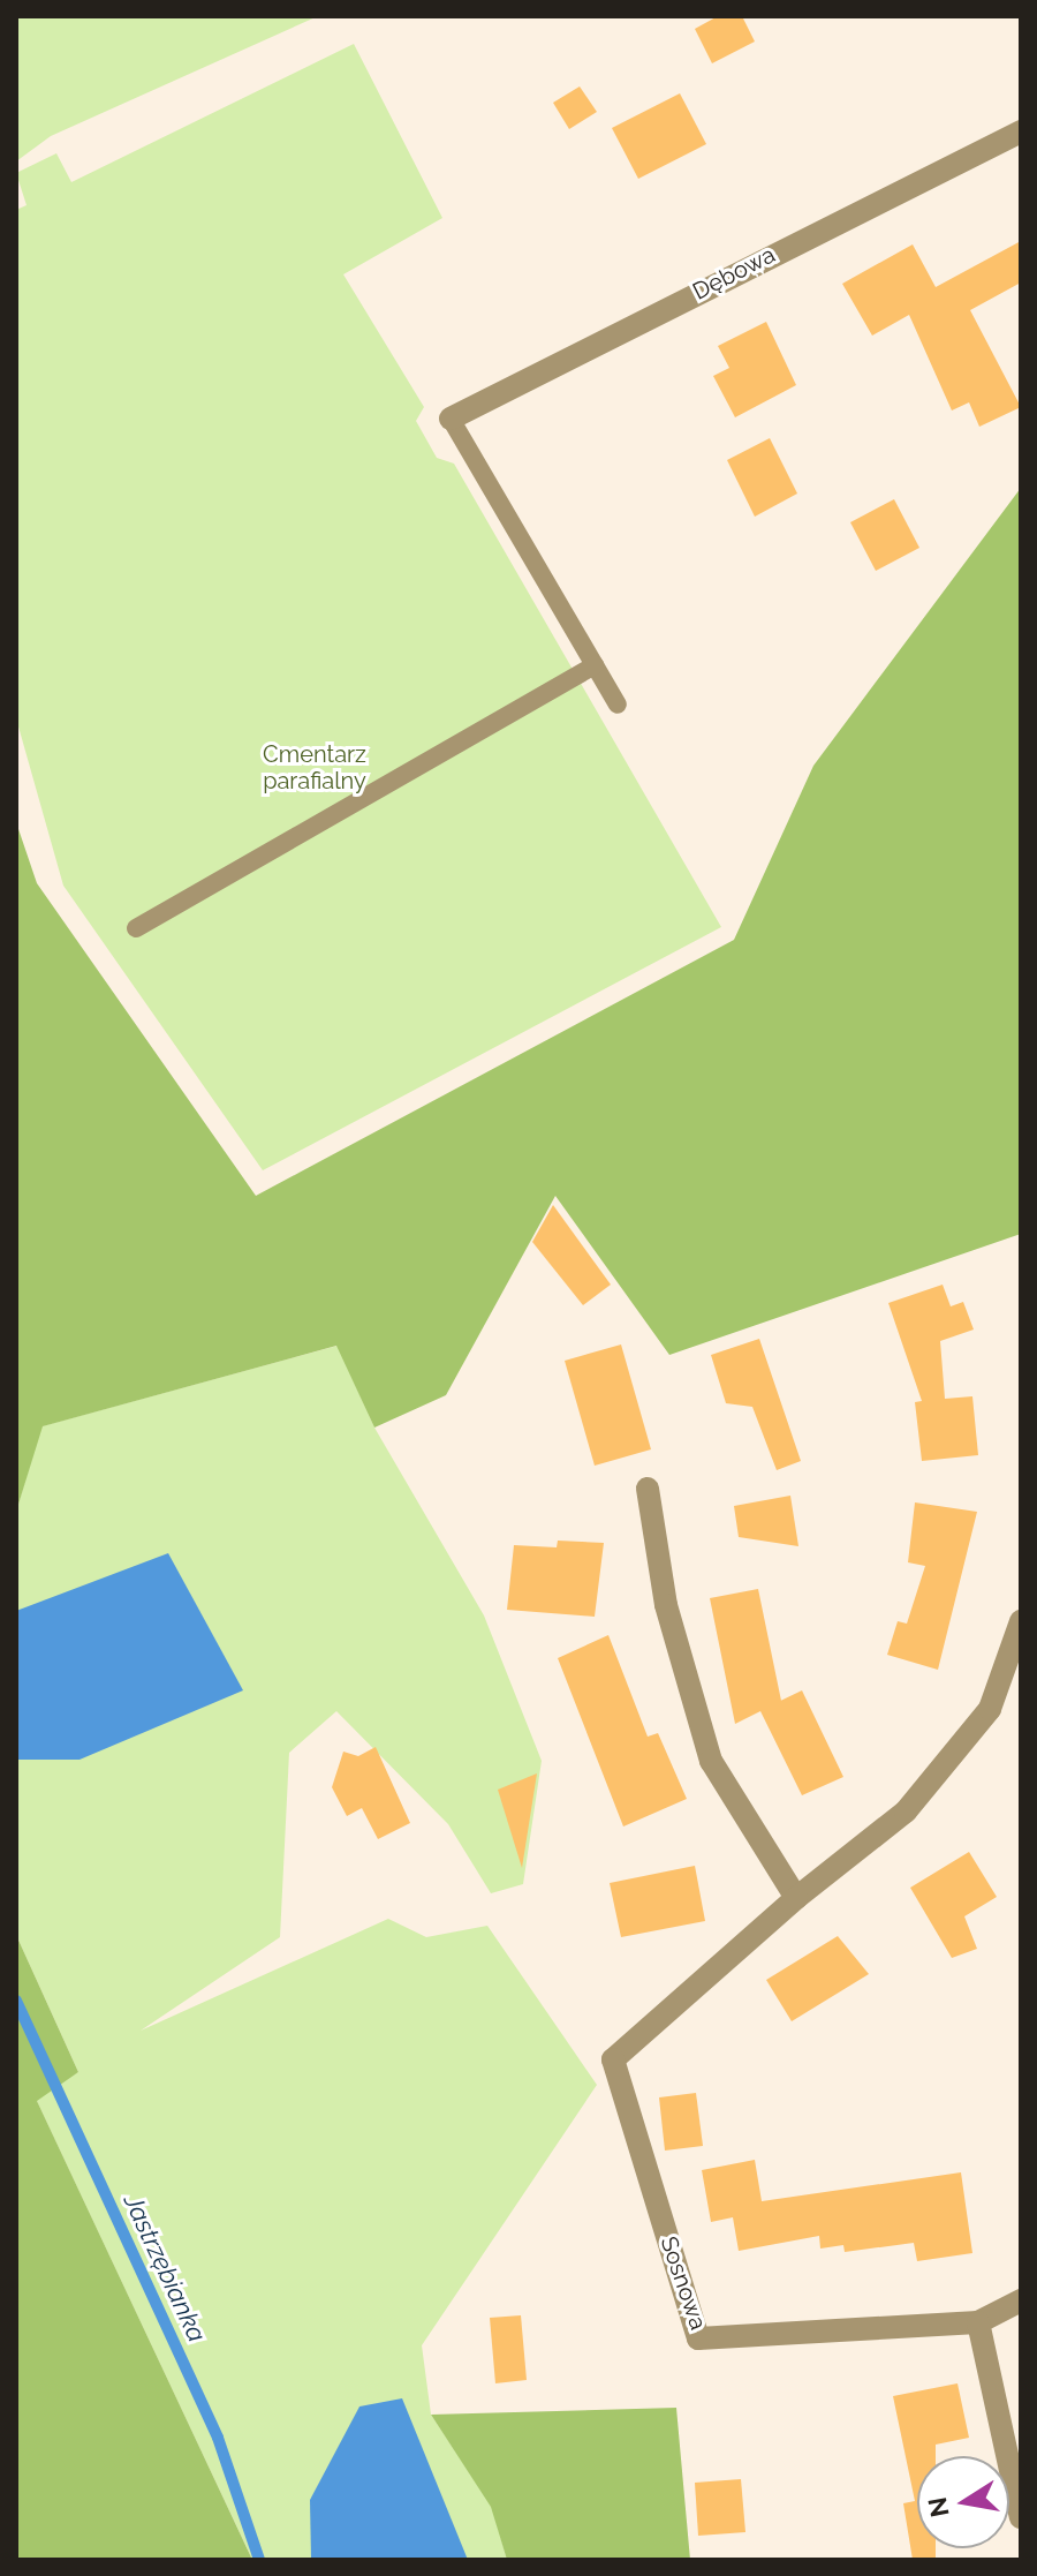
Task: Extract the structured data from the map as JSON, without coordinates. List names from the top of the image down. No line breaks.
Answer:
{"streets":{"street":["Dębowa","Sosnowa"]},"water":["Jastrzębianka"],"parks":["Cmentarz parafialny"],"north":"left"}
